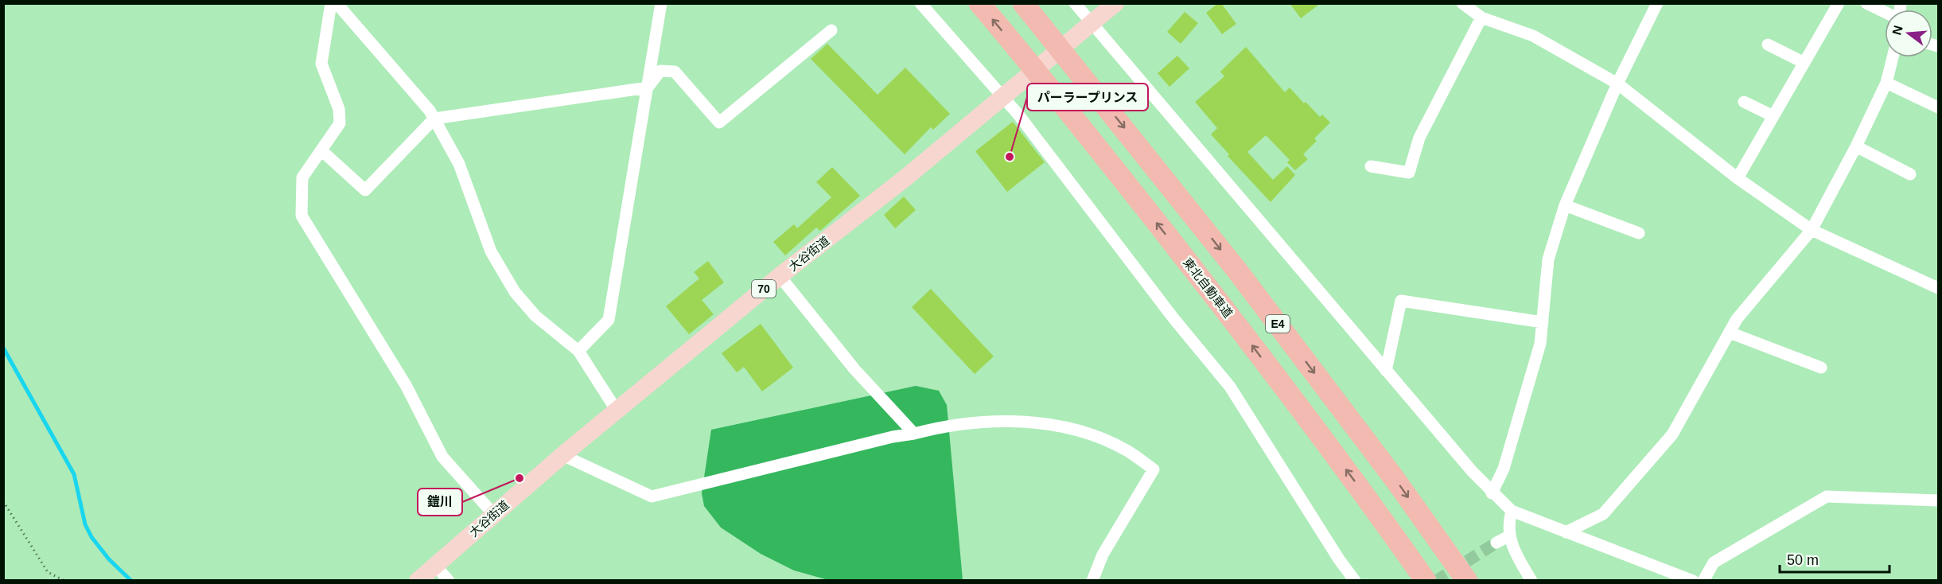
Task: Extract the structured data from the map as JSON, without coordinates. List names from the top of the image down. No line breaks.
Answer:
{"streets":{"highway":["東北自動車道","E4"],"main road":["大谷街道","70"]},"places":["パーラープリンス","鎧川"],"scale_bar":"50 m","north":"left"}
